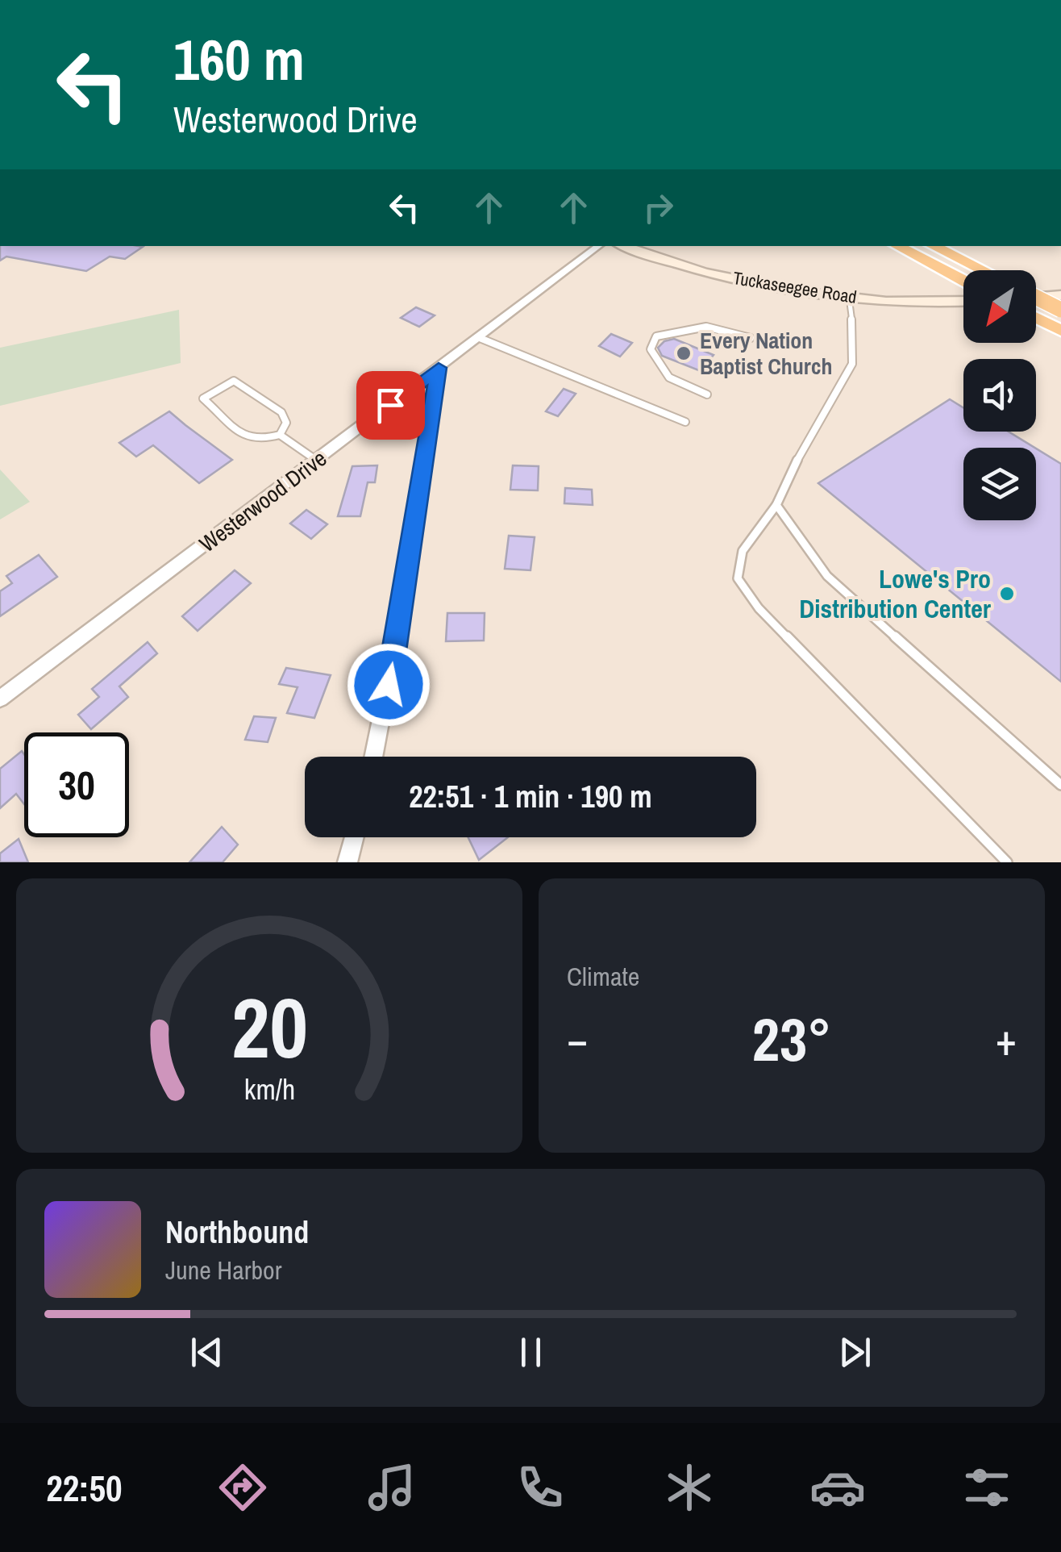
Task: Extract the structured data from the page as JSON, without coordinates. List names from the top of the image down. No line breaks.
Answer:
{"streets":{"street":["Tuckaseegee Road","Westerwood Drive"]},"places":["Every Nation Baptist Church","Lowe's Pro Distribution Center"],"north":"bottom left","page":{"turn":["160 m","Westerwood Drive"],"limit":"30","trip":"22:51 · 1 min · 190 m","tile":"Climate","heat":["−","23°","+"],"song":["Northbound","June Harbor"],"tabs":"22:50","gauge":["20","km/h"]}}
